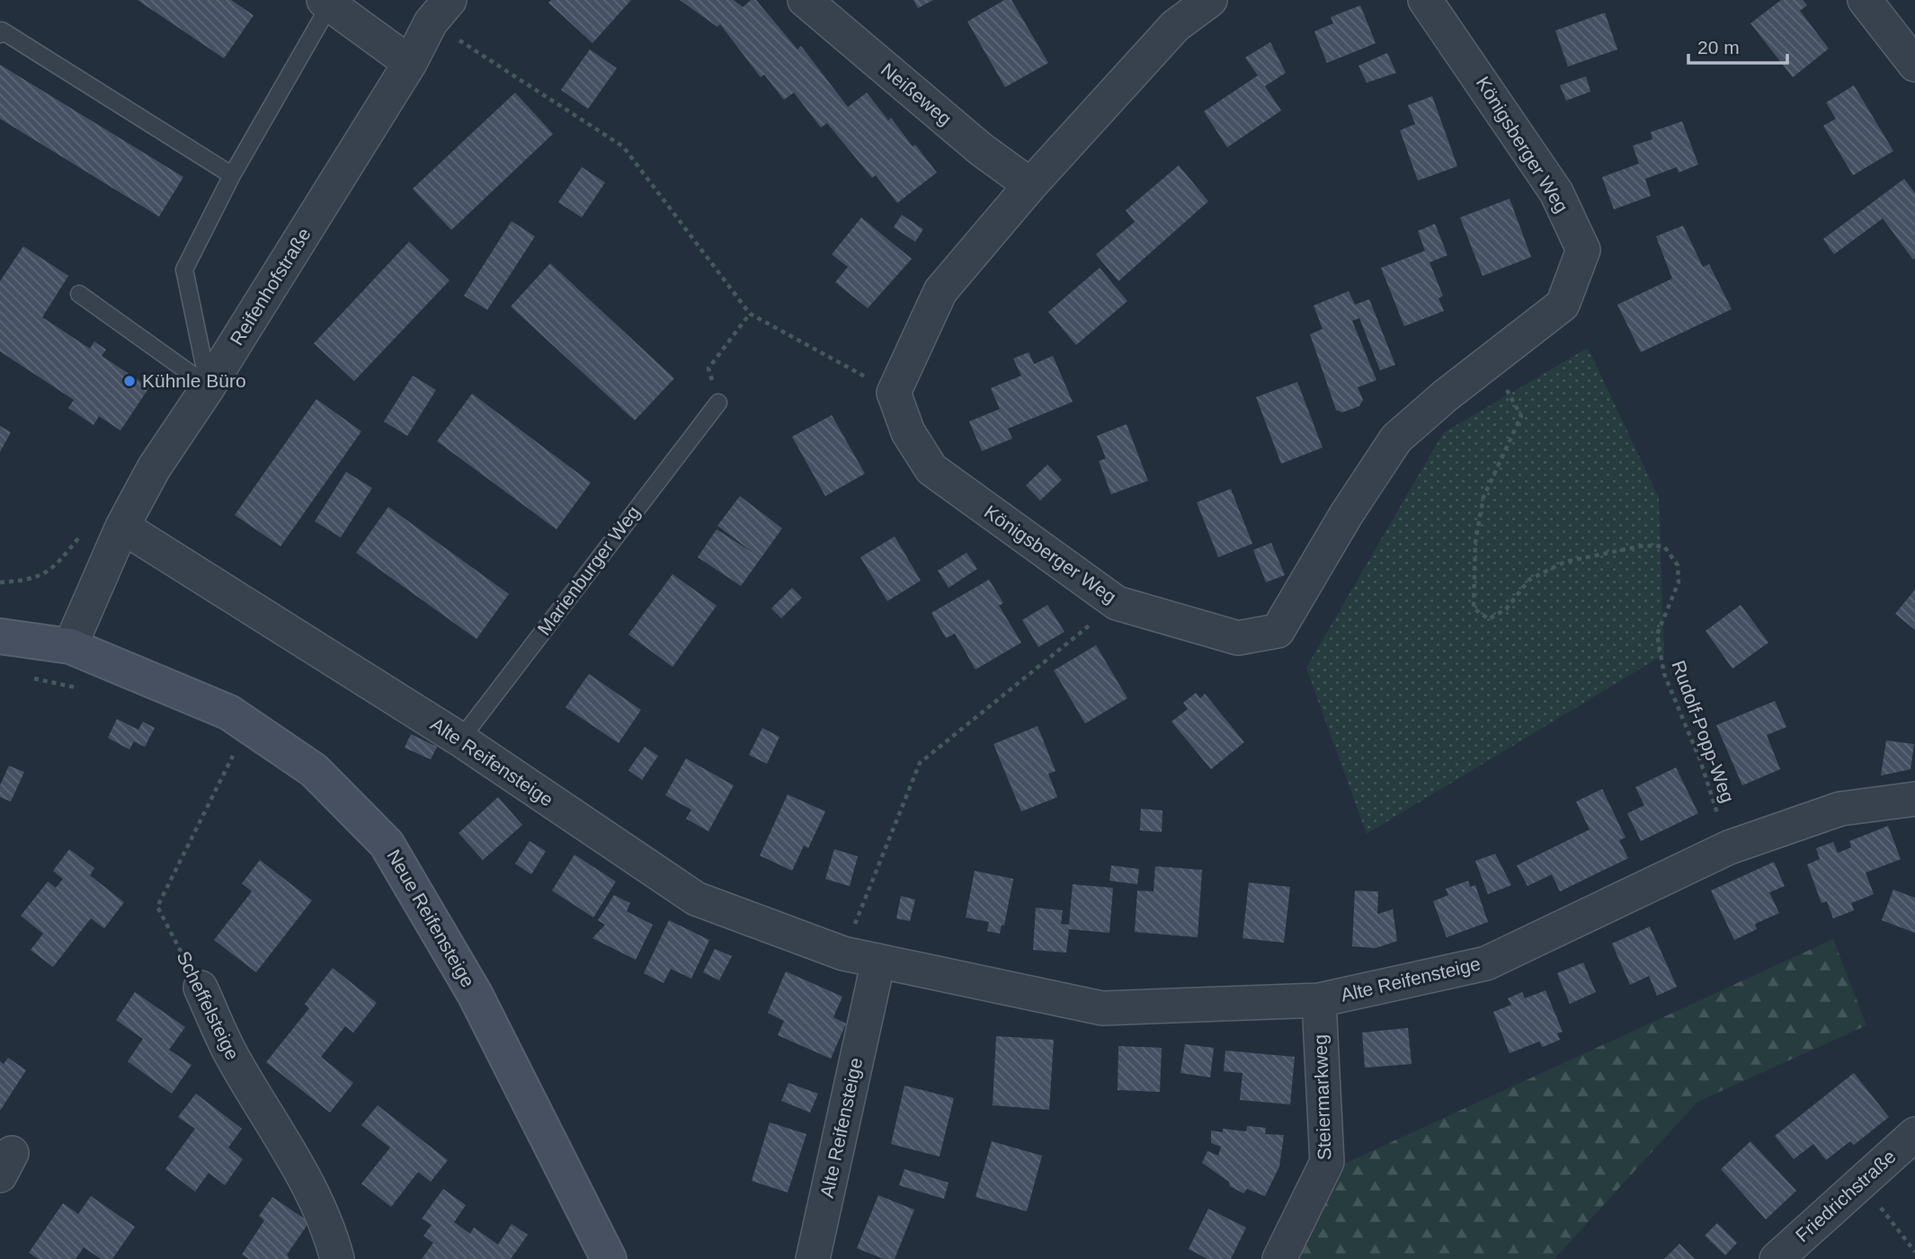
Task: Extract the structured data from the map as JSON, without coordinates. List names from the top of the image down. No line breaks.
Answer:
{"streets":{"main road":["Neue Reifensteige"],"street":["Neißeweg","Königsberger Weg","Reifenhofstraße","Alte Reifensteige","Scheffelsteige","Steiermarkweg","Friedrichstraße"],"lane":["Marienburger Weg"],"path":["Rudolf-Popp-Weg"]},"crossings":[["Königsberger Weg","Rudolf-Popp-Weg"],["Reifenhofstraße","Alte Reifensteige"],["Reifenhofstraße","Neue Reifensteige"],["Marienburger Weg","Alte Reifensteige"],["Rudolf-Popp-Weg","Alte Reifensteige"],["Alte Reifensteige","Steiermarkweg"]],"places":["Kühnle Büro"],"scale_bar":"20 m"}
